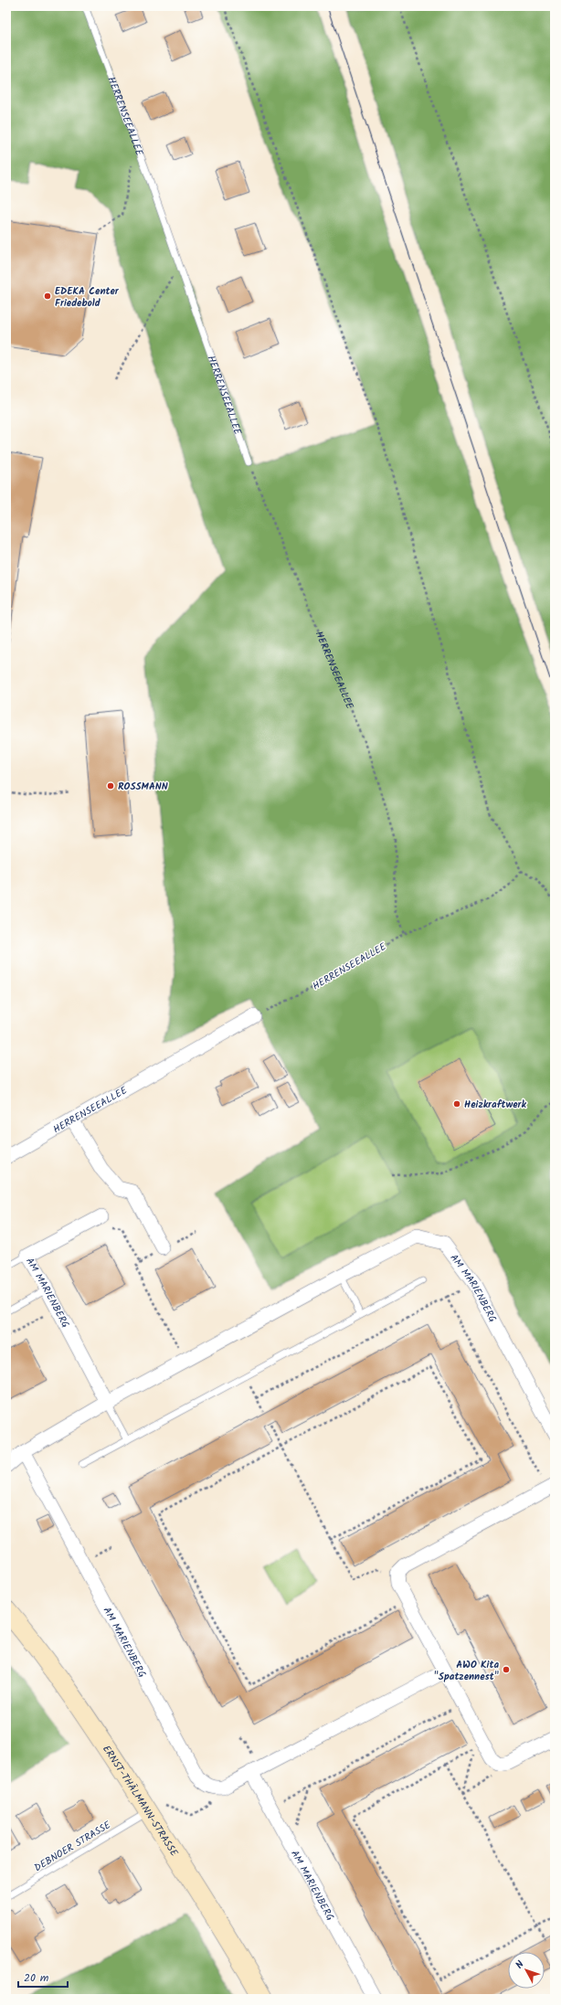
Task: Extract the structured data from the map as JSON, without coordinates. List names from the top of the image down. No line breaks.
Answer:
{"streets":{"main road":["ERNST-THÄLMANN-STRASSE"],"street":["HERRENSEEALLEE","AM MARIENBERG"],"lane":["DEBNOER STRASSE"]},"crossings":[["ERNST-THÄLMANN-STRASSE","DEBNOER STRASSE"]],"places":["EDEKA Center Friedebold","ROSSMANN","Heizkraftwerk","AWO Kita \"Spatzennest\""],"scale_bar":"20 m","north":"top left"}
